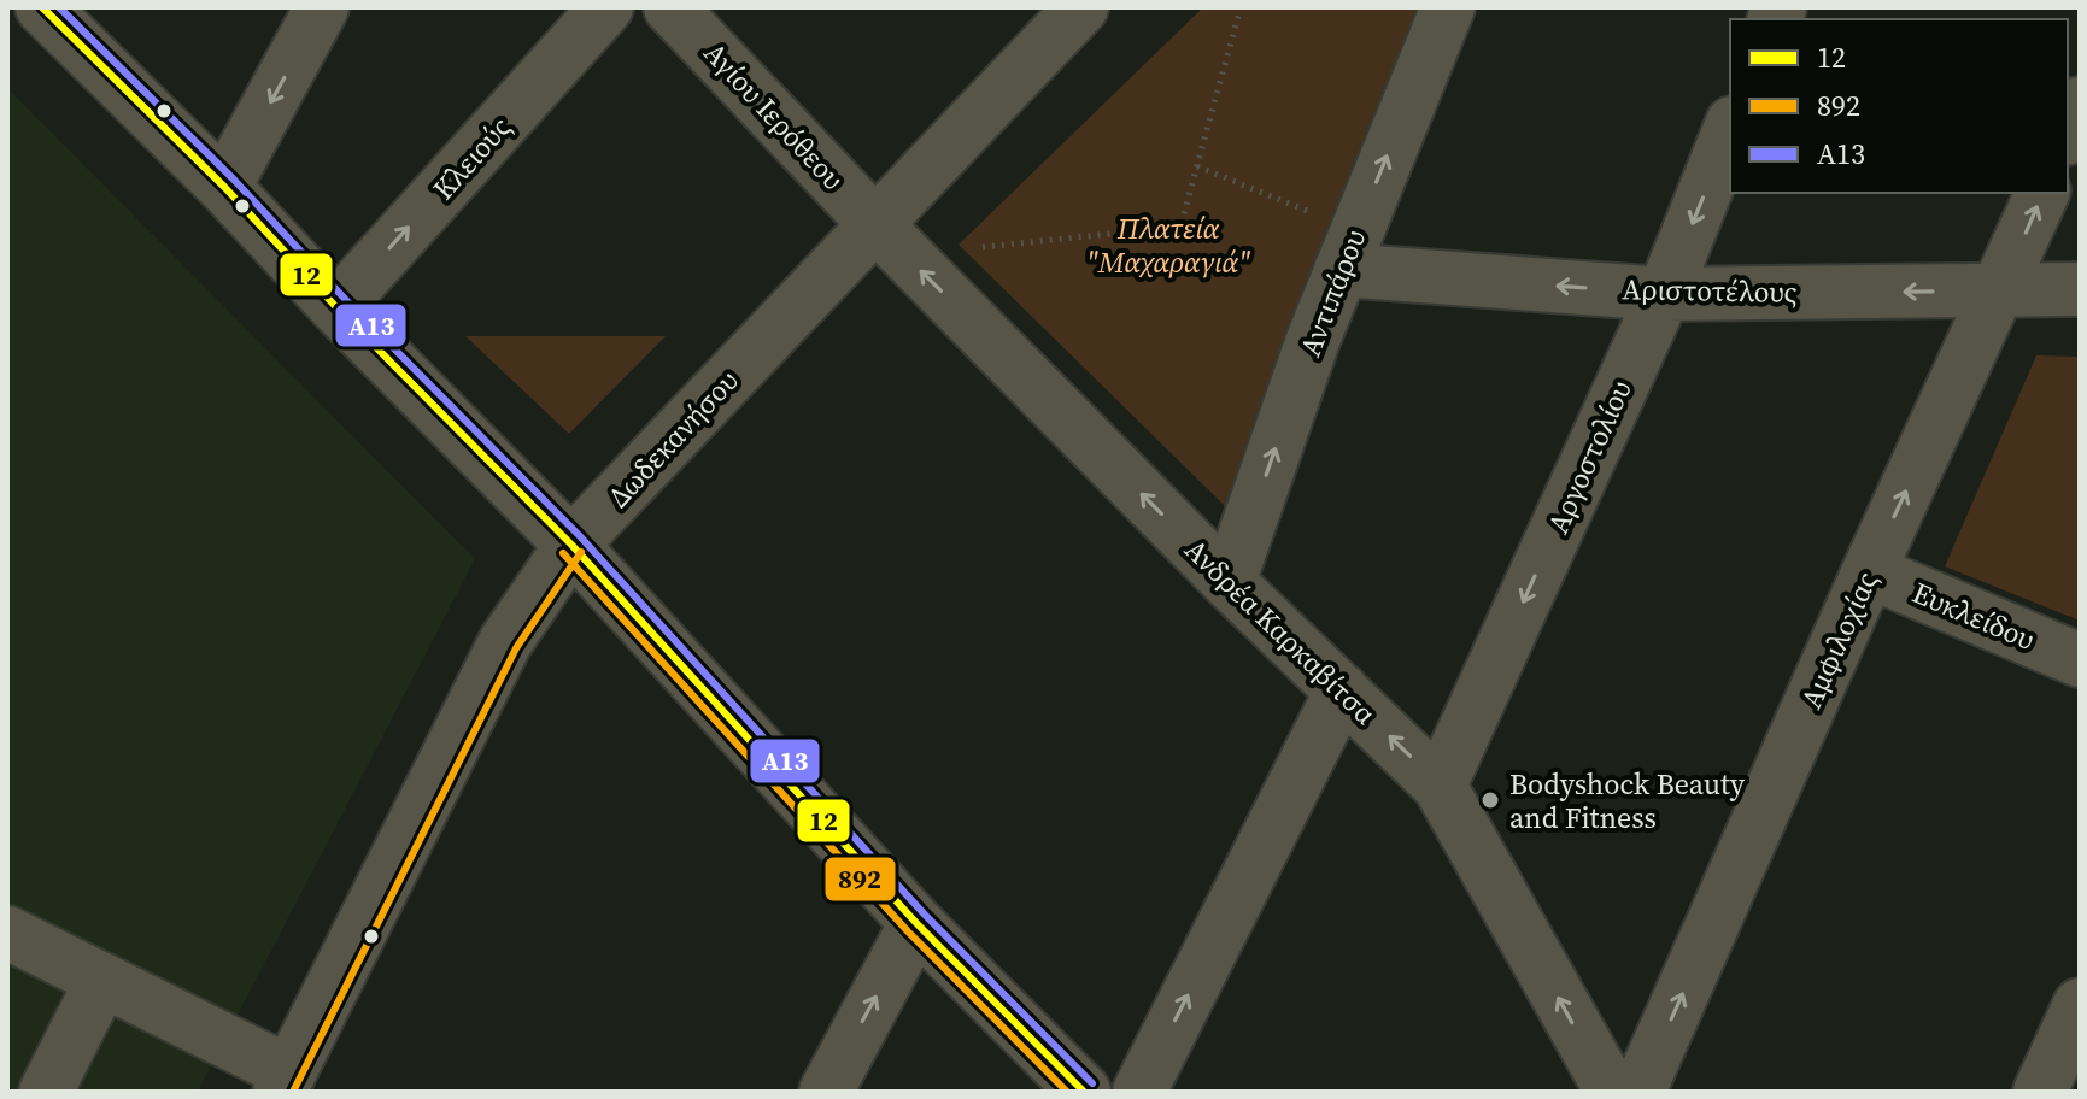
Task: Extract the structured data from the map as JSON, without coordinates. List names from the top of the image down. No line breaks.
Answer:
{"streets":{"street":["Αγίου Ιερόθεου","Κλειούς","Αριστοτέλους","Αντιπάρου","Δωδεκανήσου","Αργοστολίου","Ευκλείδου","Ανδρέα Καρκαβίτσα","Αμφιλοχίας"]},"crossings":[["Αγίου Ιερόθεου","Δωδεκανήσου"],["Αγίου Ιερόθεου","Ανδρέα Καρκαβίτσα"],["Αριστοτέλους","Αντιπάρου"],["Αριστοτέλους","Αργοστολίου"],["Αριστοτέλους","Αμφιλοχίας"],["Αντιπάρου","Ανδρέα Καρκαβίτσα"],["Δωδεκανήσου","Ανδρέα Καρκαβίτσα"],["Αργοστολίου","Ανδρέα Καρκαβίτσα"],["Ευκλείδου","Αμφιλοχίας"]],"one_way":["Αριστοτέλους","Αντιπάρου","Αργοστολίου"],"parks":["Πλατεία \"Μαχαραγιά\""],"places":["Bodyshock Beauty and Fitness"],"lines":["transit line 12","transit line A13","transit line 892"],"legend":["12","892","A13"]}
